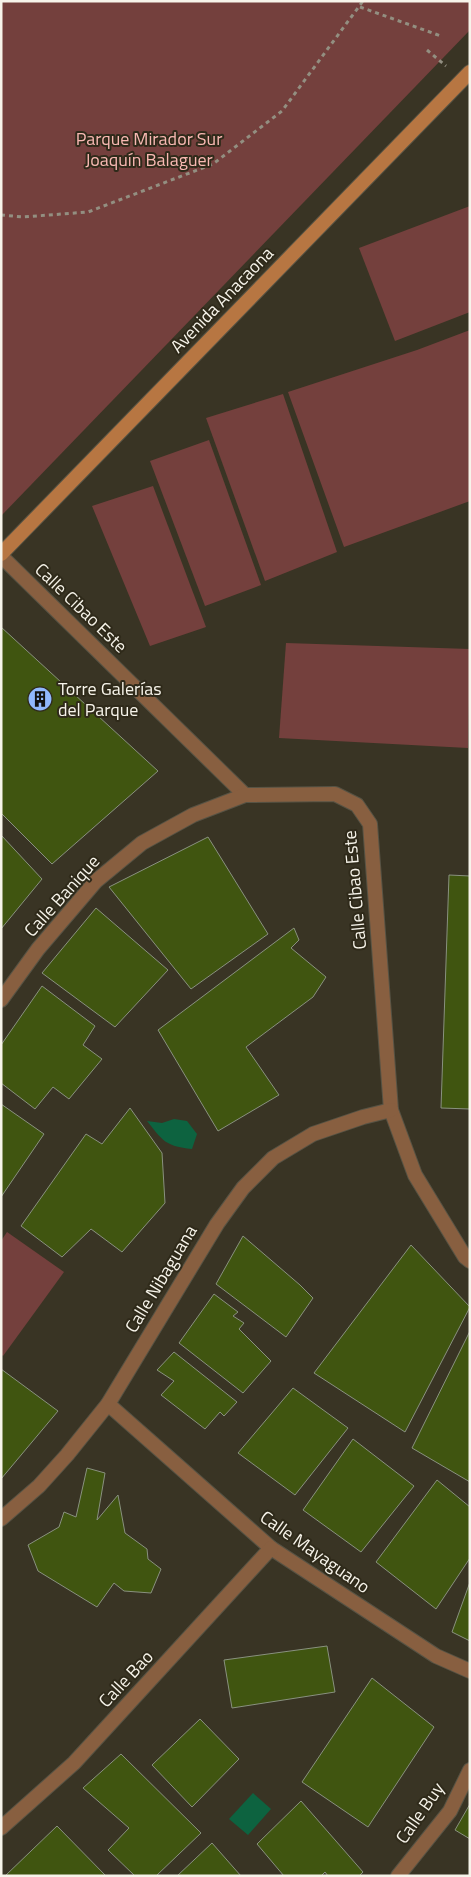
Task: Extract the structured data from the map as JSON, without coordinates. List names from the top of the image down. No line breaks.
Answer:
{"streets":{"main road":["Avenida Anacaona"],"street":["Calle Cibao Este","Calle Banique","Calle Nibaguana","Calle Mayaguano","Calle Bao","Calle Buy"]},"crossings":[["Avenida Anacaona","Calle Cibao Este"],["Calle Cibao Este","Calle Banique"],["Calle Cibao Este","Calle Nibaguana"],["Calle Nibaguana","Calle Mayaguano"],["Calle Mayaguano","Calle Bao"]],"parks":["Parque Mirador Sur Joaquín Balaguer"],"places":{"building":["Torre Galerías del Parque"]}}
